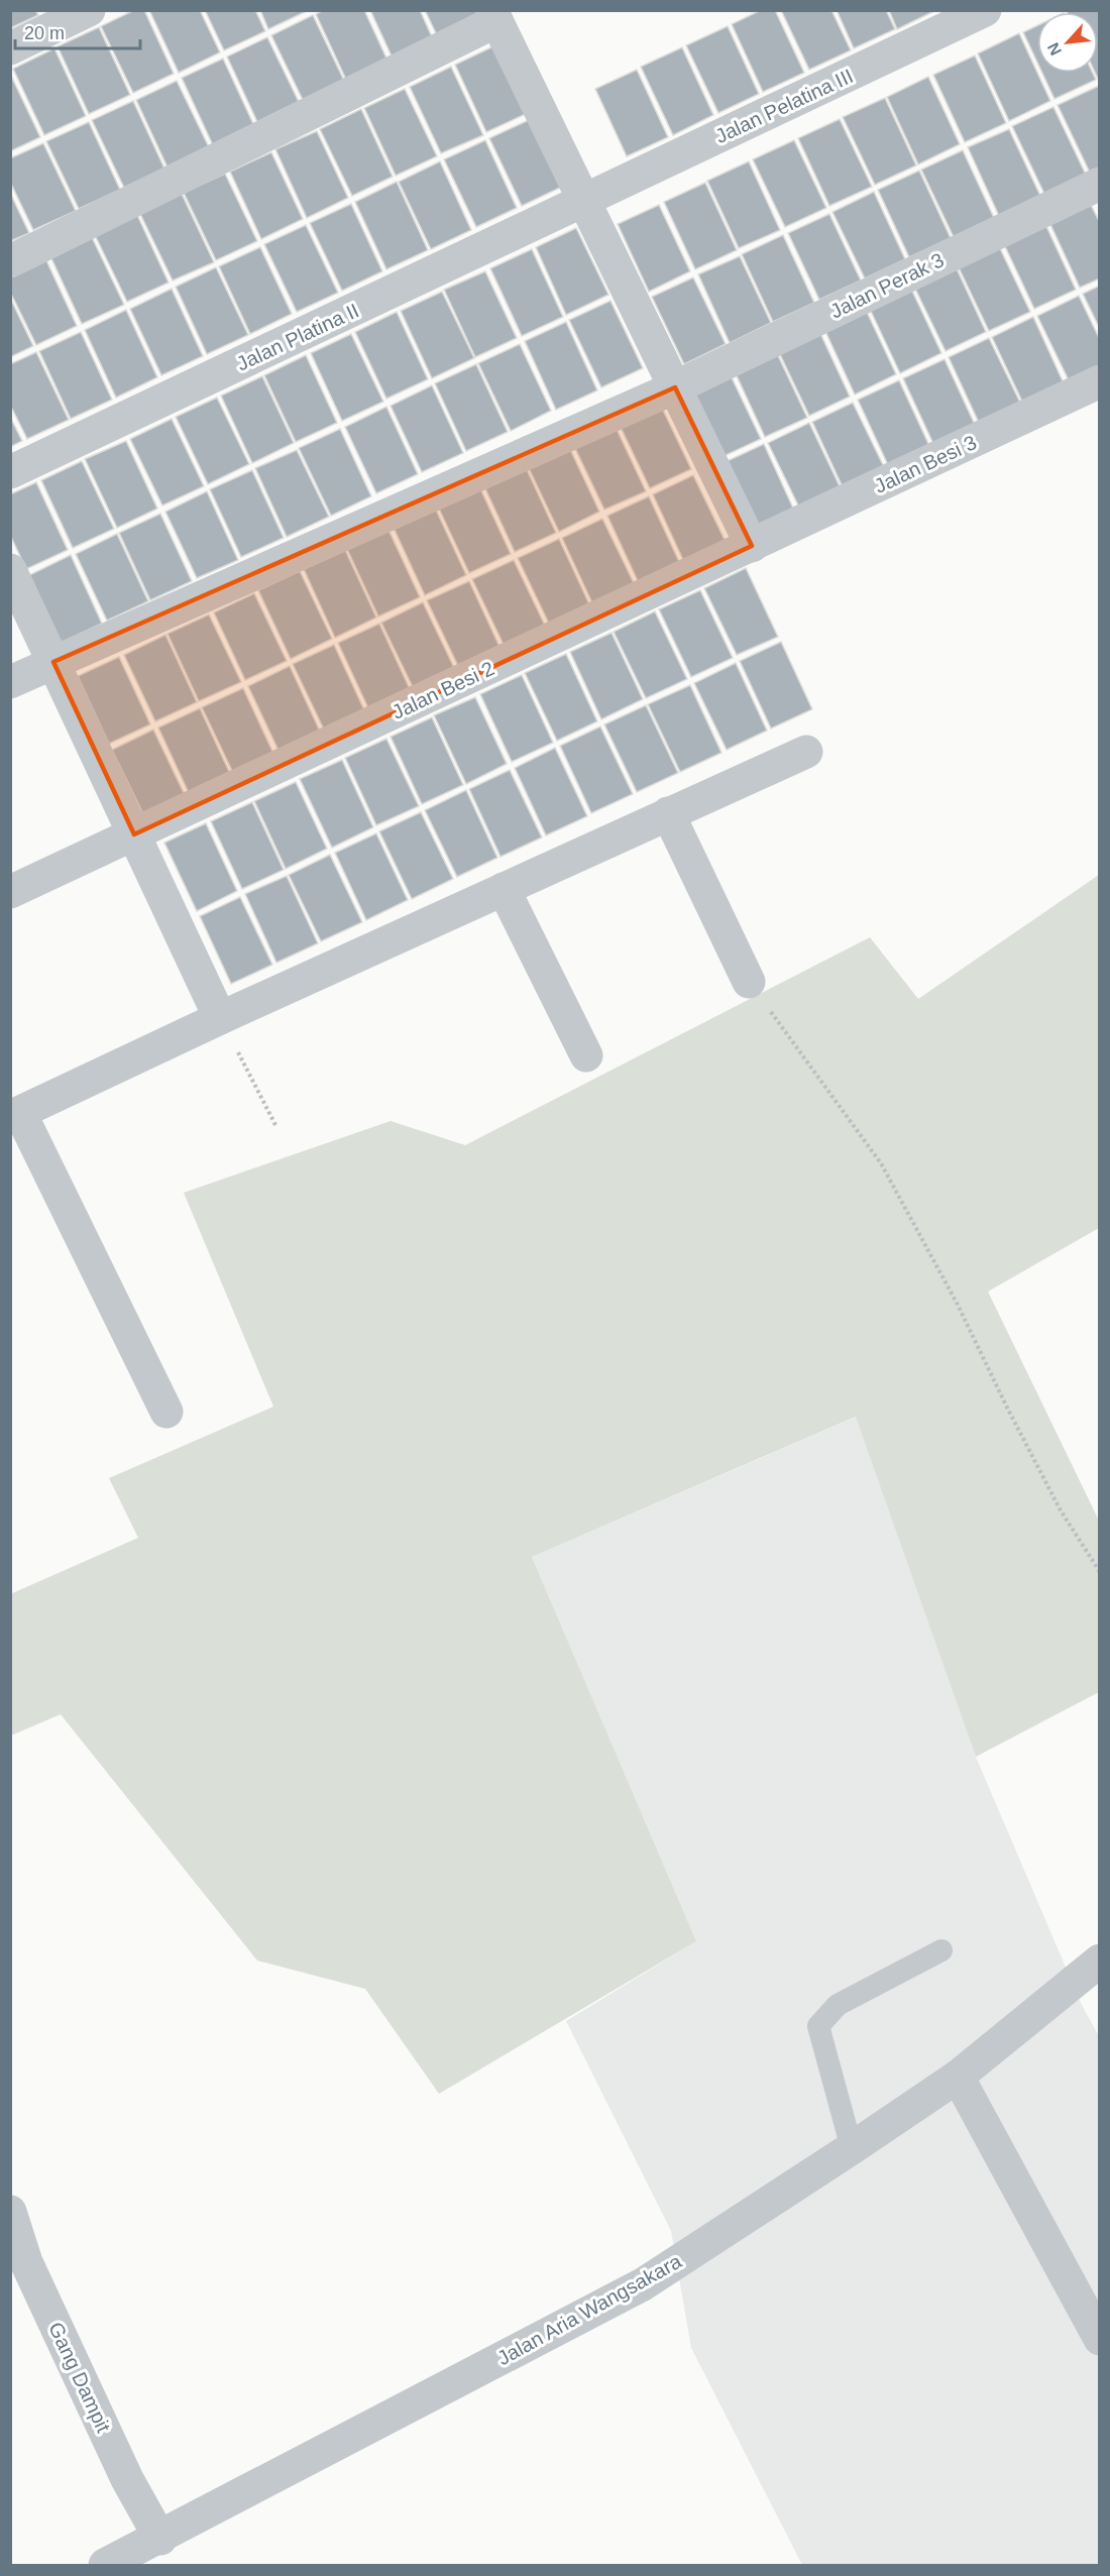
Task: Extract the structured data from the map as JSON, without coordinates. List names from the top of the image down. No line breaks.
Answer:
{"streets":{"street":["Jalan Pelatina III","Jalan Perak 3","Jalan Platina II","Jalan Besi 3","Jalan Besi 2","Jalan Aria Wangsakara","Gang Dampit"]},"crossings":[["Jalan Pelatina III","Jalan Platina II"],["Jalan Besi 3","Jalan Besi 2"],["Jalan Aria Wangsakara","Gang Dampit"]],"scale_bar":"20 m","north":"bottom left"}
